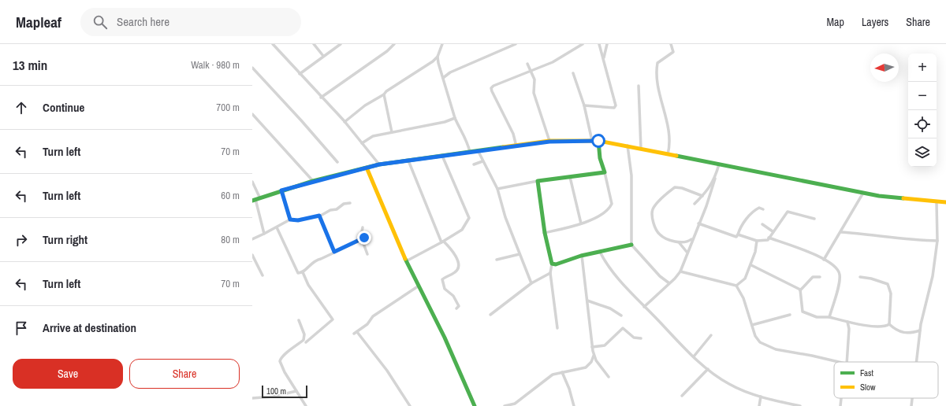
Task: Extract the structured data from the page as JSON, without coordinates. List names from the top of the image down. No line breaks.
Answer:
{"legend":["Fast","Slow"],"scale_bar":"100 m","north":"left","page":{"header":"Mapleaf","search":"Search here","nav":["Map","Layers","Share"],"heading":["13 min","Walk · 980 m"],"map_buttons":["+","−"],"list":[["Continue","700 m"],["Turn left","70 m"],["Turn left","60 m"],["Turn right","80 m"],["Turn left","70 m"],"Arrive at destination"],"buttons":["Save","Share"],"scale":"100 m"}}
